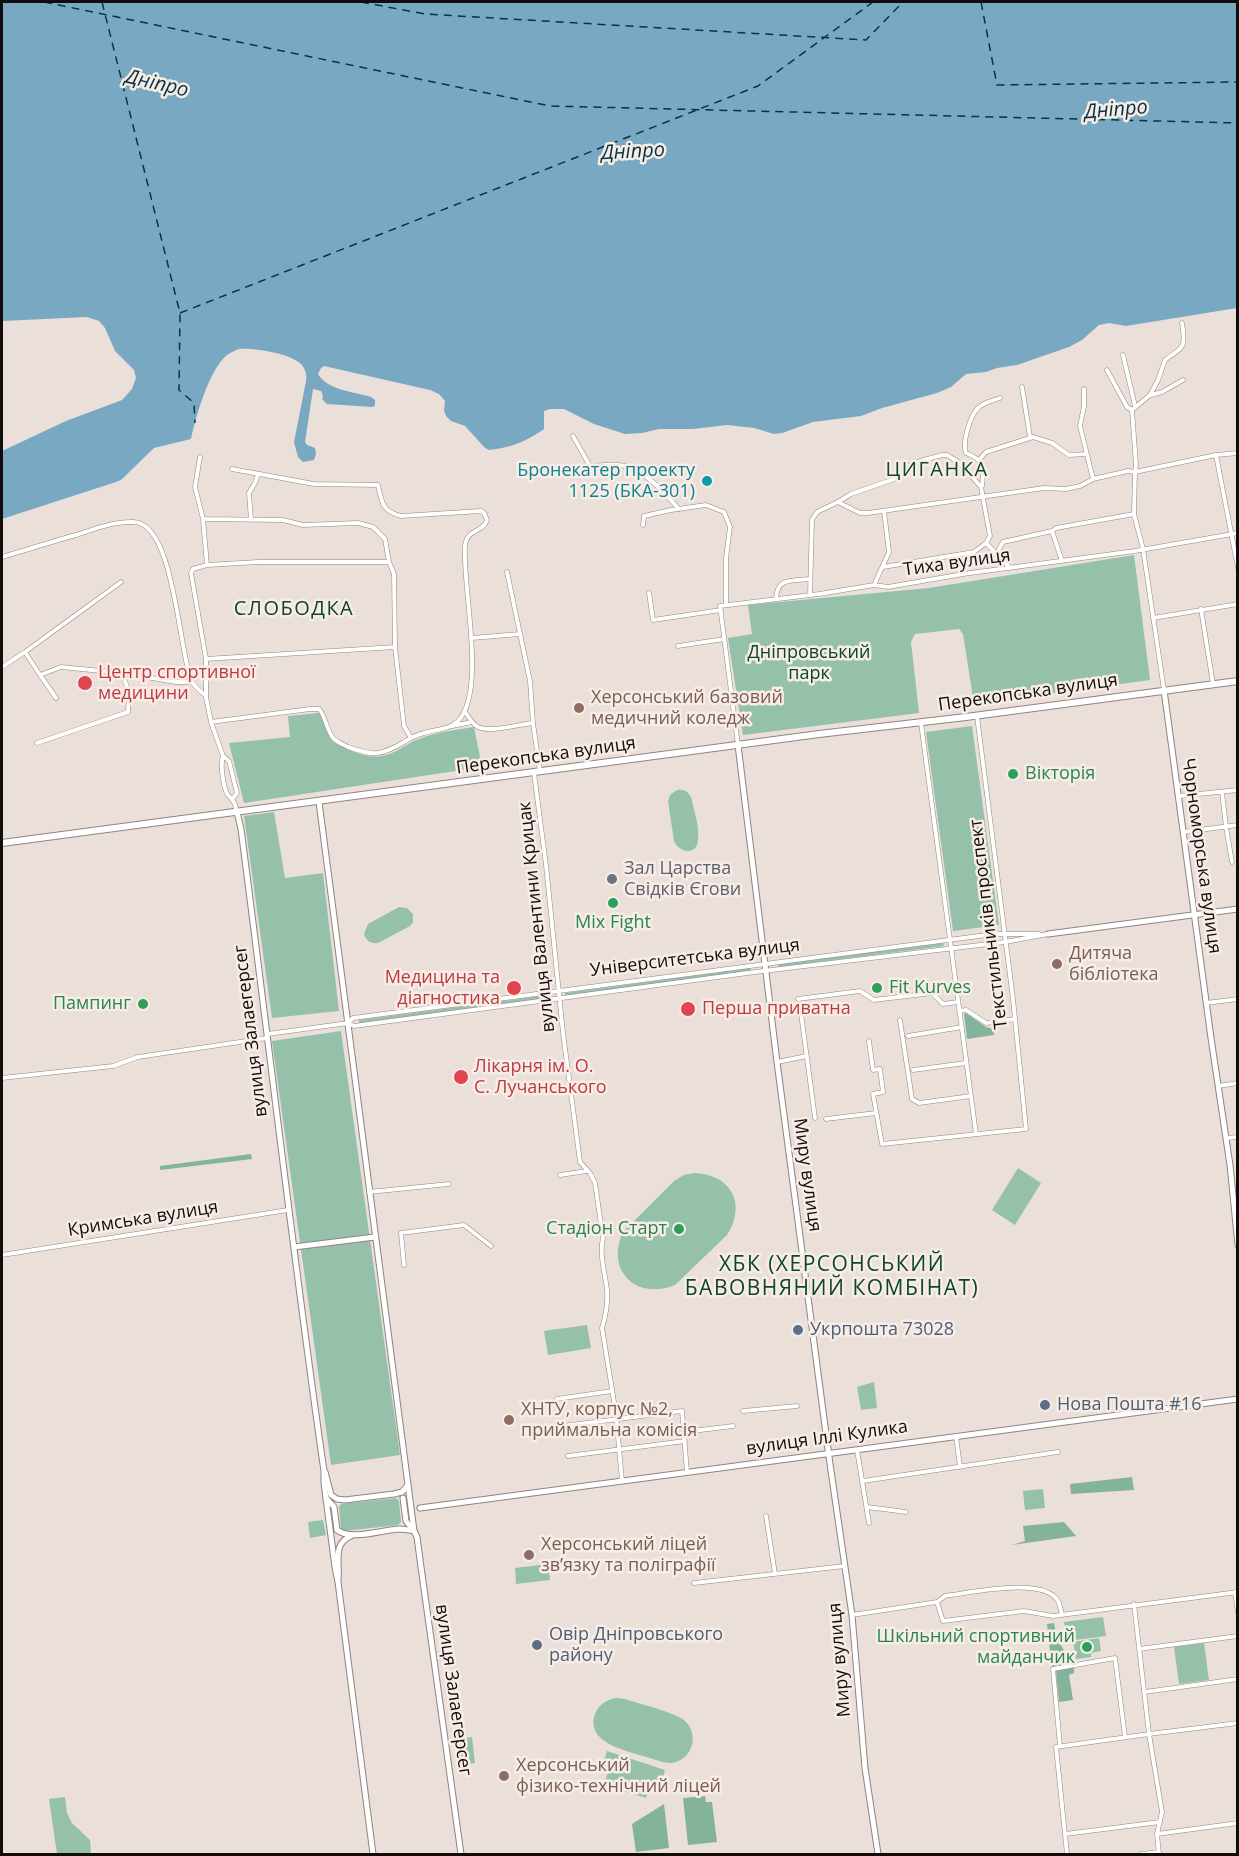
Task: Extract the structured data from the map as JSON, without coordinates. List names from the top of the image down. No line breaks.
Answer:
{"streets":{"main road":["Перекопська вулиця"],"street":["Тиха вулиця","Чорноморська вулиця","вулиця Валентини Крицак","Текстильників проспект","Університетська вулиця","вулиця Залаегерсег","Миру вулиця","Кримська вулиця","вулиця Іллі Кулика"]},"crossings":[["Тиха вулиця","Чорноморська вулиця"],["Тиха вулиця","Миру вулиця"],["Перекопська вулиця","Чорноморська вулиця"],["Перекопська вулиця","вулиця Валентини Крицак"],["Перекопська вулиця","Текстильників проспект"],["Перекопська вулиця","вулиця Залаегерсег"],["Перекопська вулиця","Миру вулиця"],["Чорноморська вулиця","Університетська вулиця"],["вулиця Валентини Крицак","Університетська вулиця"],["вулиця Валентини Крицак","вулиця Іллі Кулика"],["Текстильників проспект","Університетська вулиця"],["Університетська вулиця","вулиця Залаегерсег"],["Університетська вулиця","Миру вулиця"],["вулиця Залаегерсег","Кримська вулиця"],["Миру вулиця","вулиця Іллі Кулика"]],"districts":["ЦИГАНКА","СЛОБОДКА","ХБК (ХЕРСОНСЬКИЙ БАВОВНЯНИЙ КОМБІНАТ)"],"water":["Дніпро"],"parks":["Дніпровський парк"],"places":["Бронекатер проекту 1125 (БКА-301)","Центр спортивної медицини","Херсонський базовий медичний коледж","Вікторія","Зал Царства Свідків Єгови","Mix Fight","Дитяча бібліотека","Медицина та діагностика","Fit Kurves","Пампинг","Перша приватна","Лікарня ім. О. С. Лучанського","Стадіон Старт","Укрпошта 73028","Нова Пошта #16","ХНТУ, корпус №2, приймальна комісія","Херсонський ліцей зв’язку та поліграфії","Овір Дніпровського району","Шкільний спортивний майданчик","Херсонський фізико-технічний ліцей"]}
